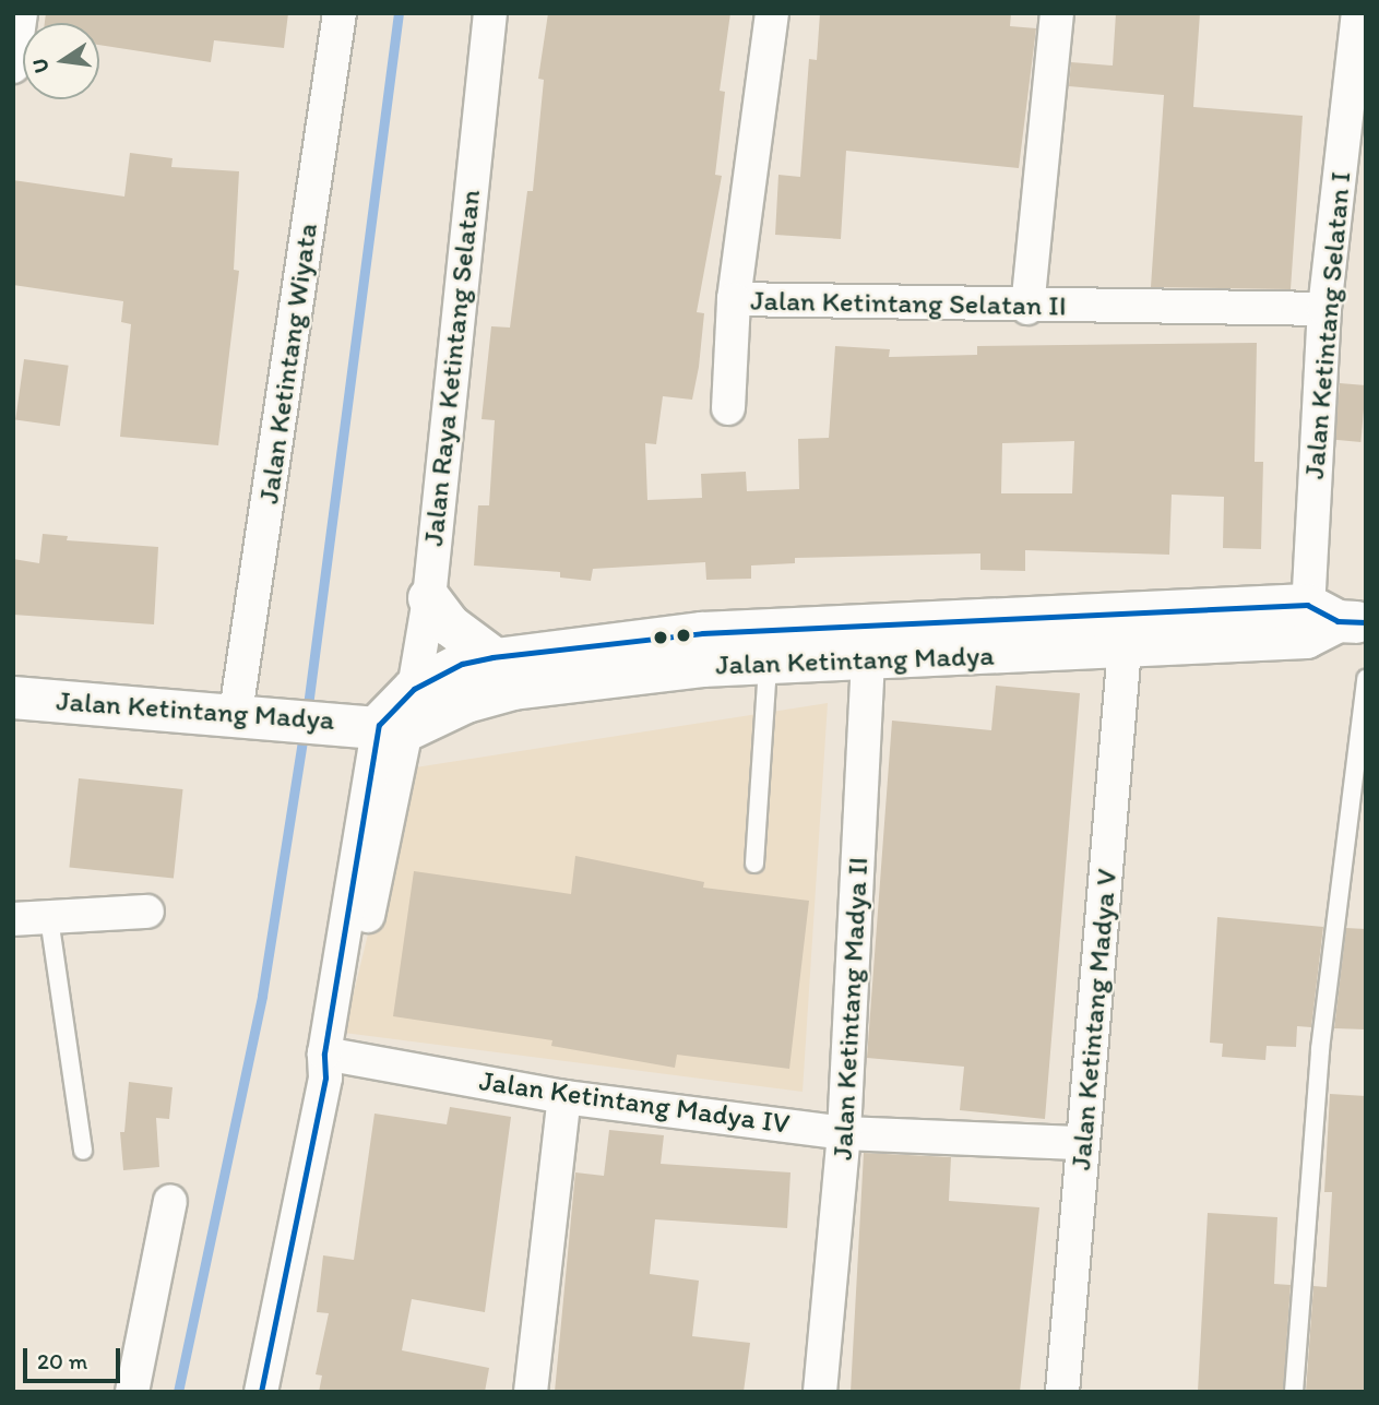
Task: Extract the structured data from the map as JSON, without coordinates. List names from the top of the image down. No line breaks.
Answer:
{"streets":{"street":["Jalan Ketintang Selatan II","Jalan Ketintang Selatan I","Jalan Ketintang Wiyata","Jalan Raya Ketintang Selatan","Jalan Ketintang Madya","Jalan Ketintang Madya II","Jalan Ketintang Madya V","Jalan Ketintang Madya IV"]},"crossings":[["Jalan Ketintang Selatan II","Jalan Ketintang Selatan I"],["Jalan Ketintang Selatan I","Jalan Ketintang Madya"],["Jalan Ketintang Wiyata","Jalan Ketintang Madya"],["Jalan Raya Ketintang Selatan","Jalan Ketintang Madya"],["Jalan Raya Ketintang Selatan","Jalan Ketintang Madya IV"],["Jalan Ketintang Madya","Jalan Ketintang Madya II"],["Jalan Ketintang Madya","Jalan Ketintang Madya V"],["Jalan Ketintang Madya II","Jalan Ketintang Madya IV"],["Jalan Ketintang Madya V","Jalan Ketintang Madya IV"]],"scale_bar":"20 m","north":"left"}
